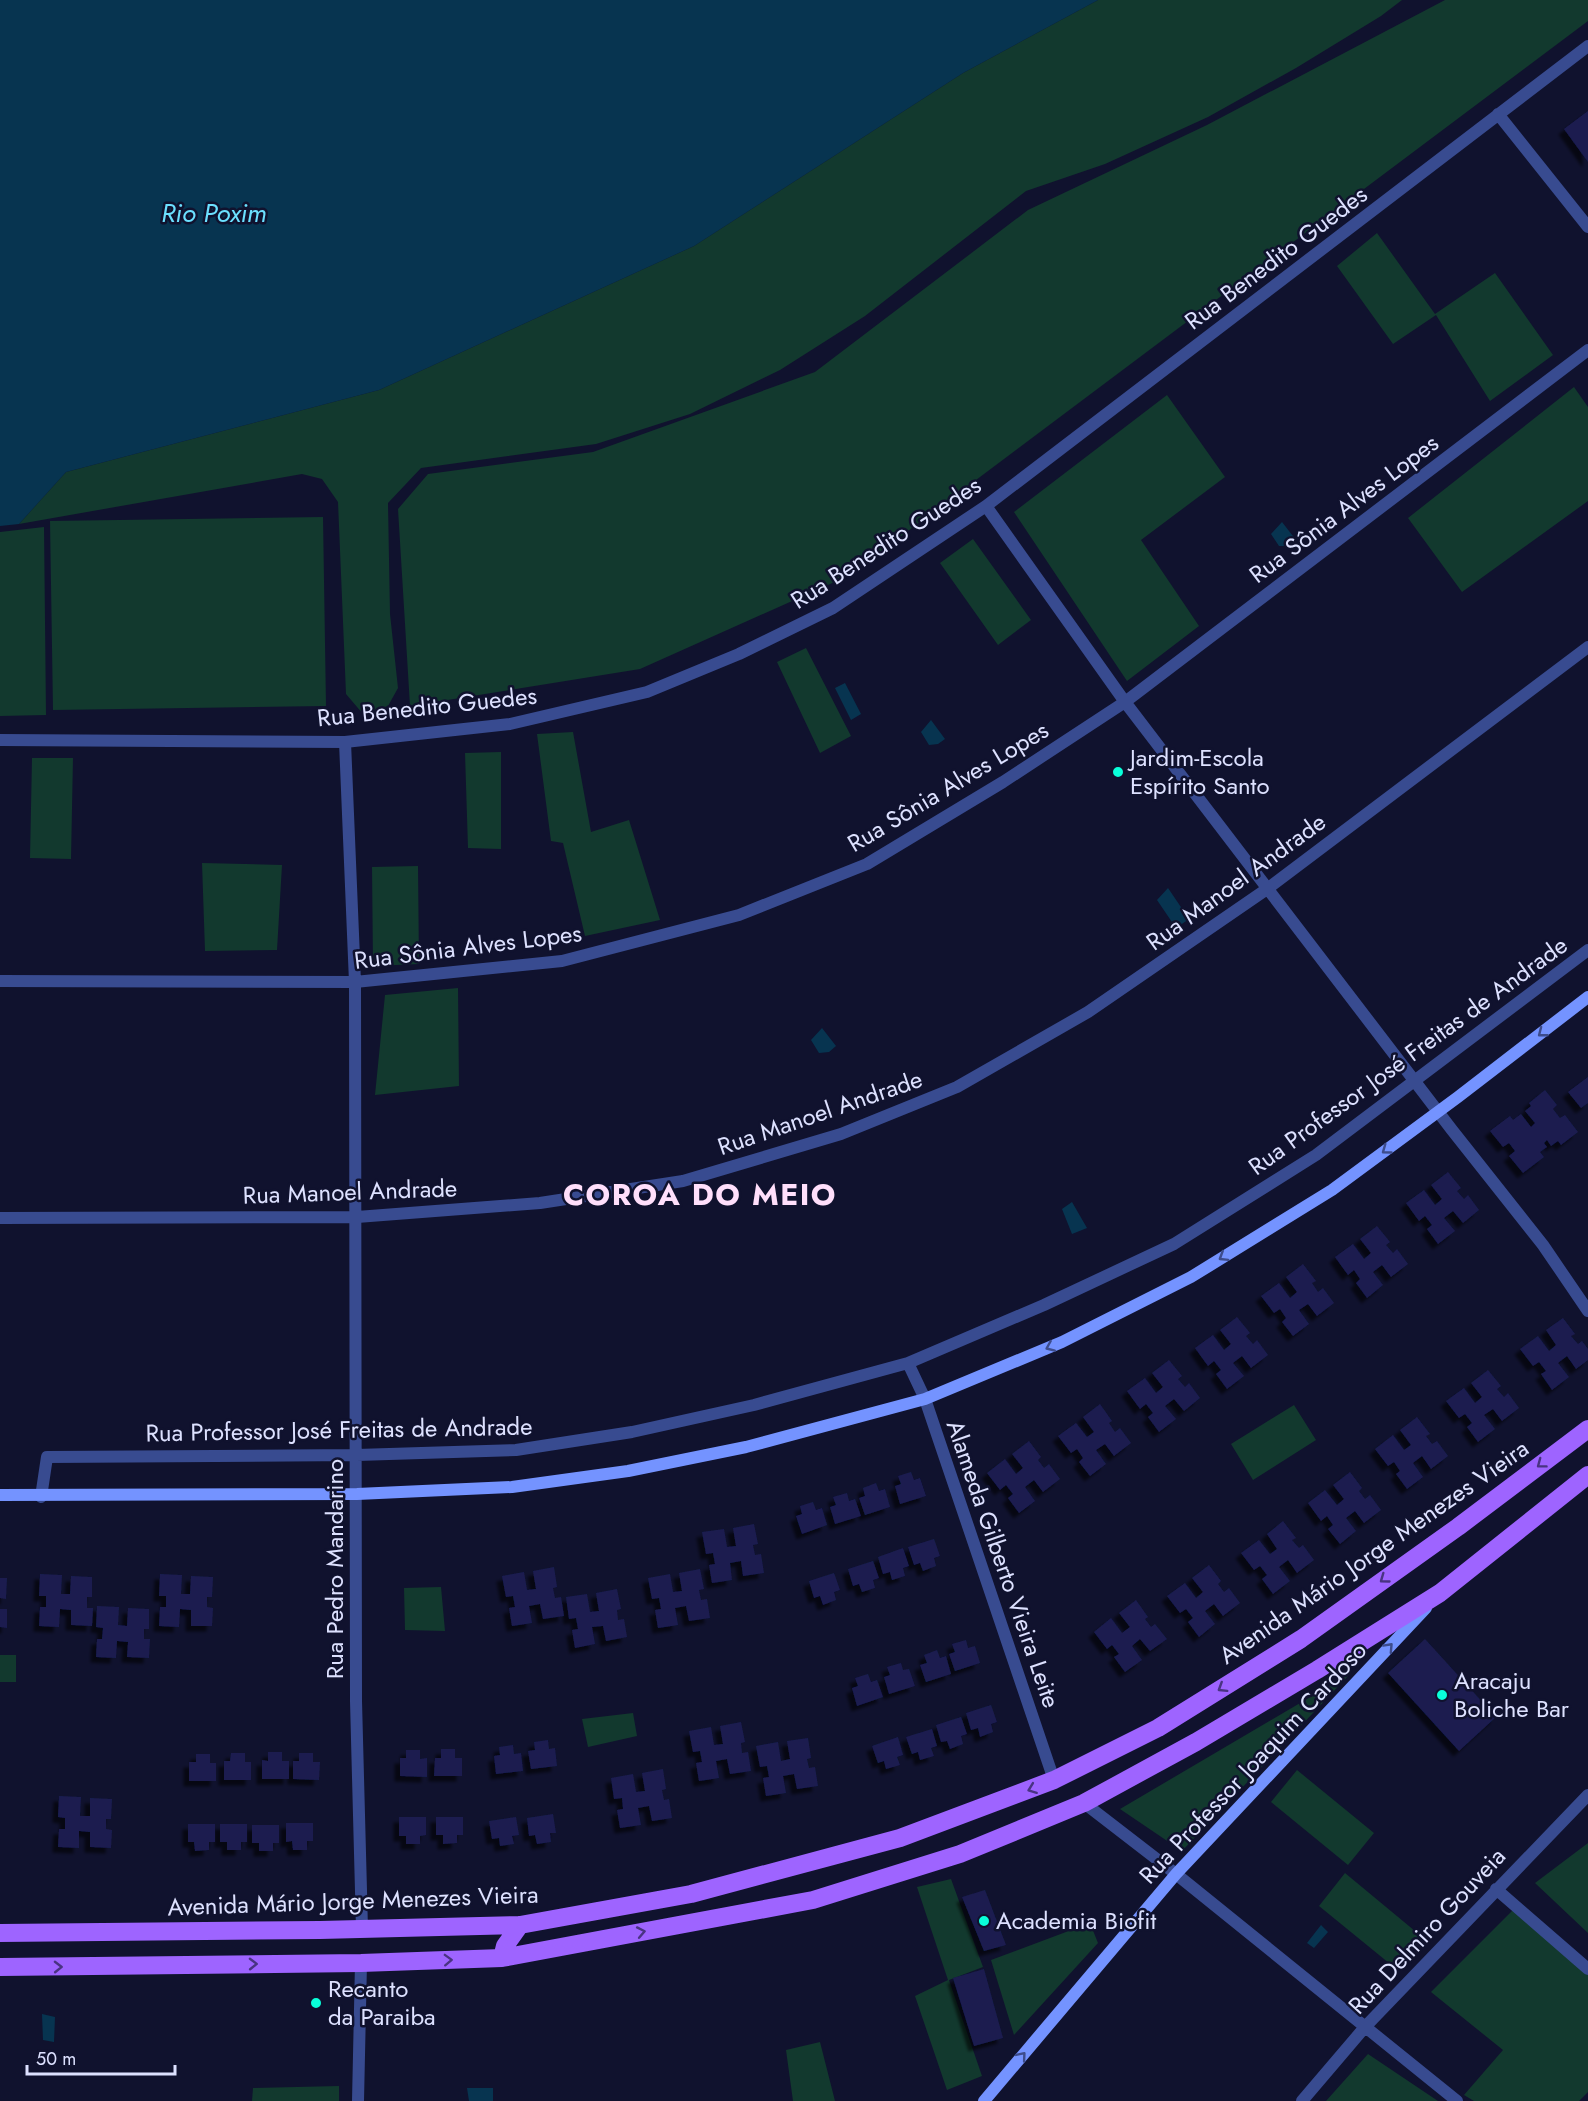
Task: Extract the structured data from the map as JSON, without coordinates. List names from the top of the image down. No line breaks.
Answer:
{"streets":{"main road":["Avenida Mário Jorge Menezes Vieira"],"street":["Rua Benedito Guedes","Rua Sônia Alves Lopes","Rua Manoel Andrade","Rua Professor José Freitas de Andrade","Alameda Gilberto Vieira Leite","Rua Pedro Mandarino","Rua Professor Joaquim Cardoso","Rua Delmiro Gouveia"]},"crossings":[["Rua Benedito Guedes","Rua Pedro Mandarino"],["Rua Sônia Alves Lopes","Rua Pedro Mandarino"],["Rua Manoel Andrade","Rua Pedro Mandarino"],["Rua Professor José Freitas de Andrade","Alameda Gilberto Vieira Leite"],["Rua Professor José Freitas de Andrade","Rua Pedro Mandarino"],["Avenida Mário Jorge Menezes Vieira","Alameda Gilberto Vieira Leite"],["Avenida Mário Jorge Menezes Vieira","Rua Pedro Mandarino"]],"one_way":["Rua Professor Joaquim Cardoso"],"districts":["COROA DO MEIO"],"water":["Rio Poxim"],"places":["Jardim-Escola Espírito Santo","Aracaju Boliche Bar","Academia Biofit","Recanto da Paraiba"],"scale_bar":"50 m"}
